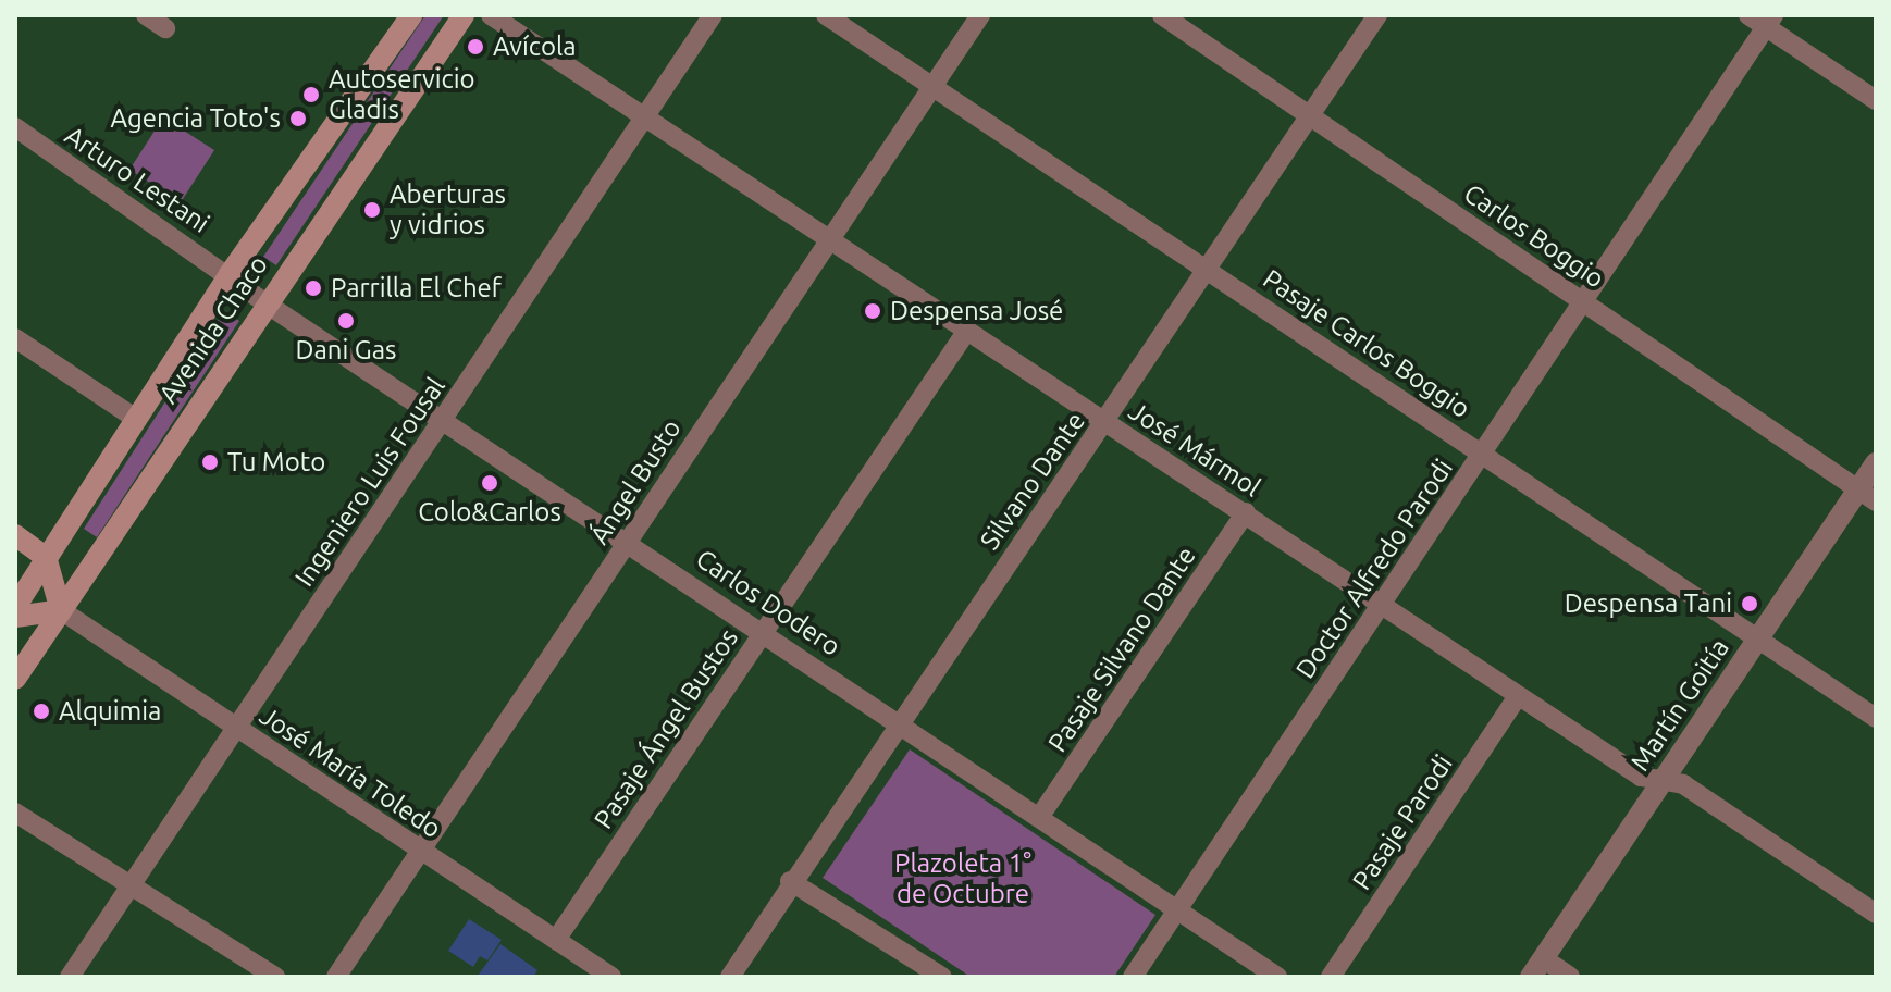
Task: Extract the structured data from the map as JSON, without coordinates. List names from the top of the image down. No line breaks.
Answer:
{"streets":{"main road":["Avenida Chaco"],"street":["Arturo Lestani","Carlos Boggio","Pasaje Carlos Boggio","José Mármol","Silvano Dante","Ingeniero Luis Fousal","Ángel Busto","Doctor Alfredo Parodi","Carlos Dodero","Pasaje Silvano Dante","Martín Goitía","Pasaje Ángel Bustos","José María Toledo","Pasaje Parodi"]},"crossings":[["Arturo Lestani","Avenida Chaco"],["Arturo Lestani","Carlos Dodero"],["Carlos Boggio","Silvano Dante"],["Carlos Boggio","Doctor Alfredo Parodi"],["Carlos Boggio","Martín Goitía"],["Avenida Chaco","Carlos Dodero"],["Avenida Chaco","José María Toledo"],["Pasaje Carlos Boggio","Silvano Dante"],["Pasaje Carlos Boggio","Ángel Busto"],["Pasaje Carlos Boggio","Doctor Alfredo Parodi"],["Pasaje Carlos Boggio","Martín Goitía"],["José Mármol","Silvano Dante"],["José Mármol","Ingeniero Luis Fousal"],["José Mármol","Ángel Busto"],["José Mármol","Doctor Alfredo Parodi"],["José Mármol","Pasaje Silvano Dante"],["José Mármol","Martín Goitía"],["José Mármol","Pasaje Ángel Bustos"],["José Mármol","Pasaje Parodi"],["Silvano Dante","Carlos Dodero"],["Ingeniero Luis Fousal","Carlos Dodero"],["Ingeniero Luis Fousal","José María Toledo"],["Ángel Busto","Carlos Dodero"],["Ángel Busto","José María Toledo"],["Doctor Alfredo Parodi","Carlos Dodero"],["Carlos Dodero","Pasaje Silvano Dante"],["Carlos Dodero","Pasaje Ángel Bustos"],["Pasaje Ángel Bustos","José María Toledo"]],"parks":["Plazoleta 1° de Octubre"],"places":["Avícola","Autoservicio Gladis","Agencia Toto's","Aberturas y vidrios","Parrilla El Chef","Despensa José","Dani Gas","Tu Moto","Colo&Carlos","Despensa Tani","Alquimia"]}
